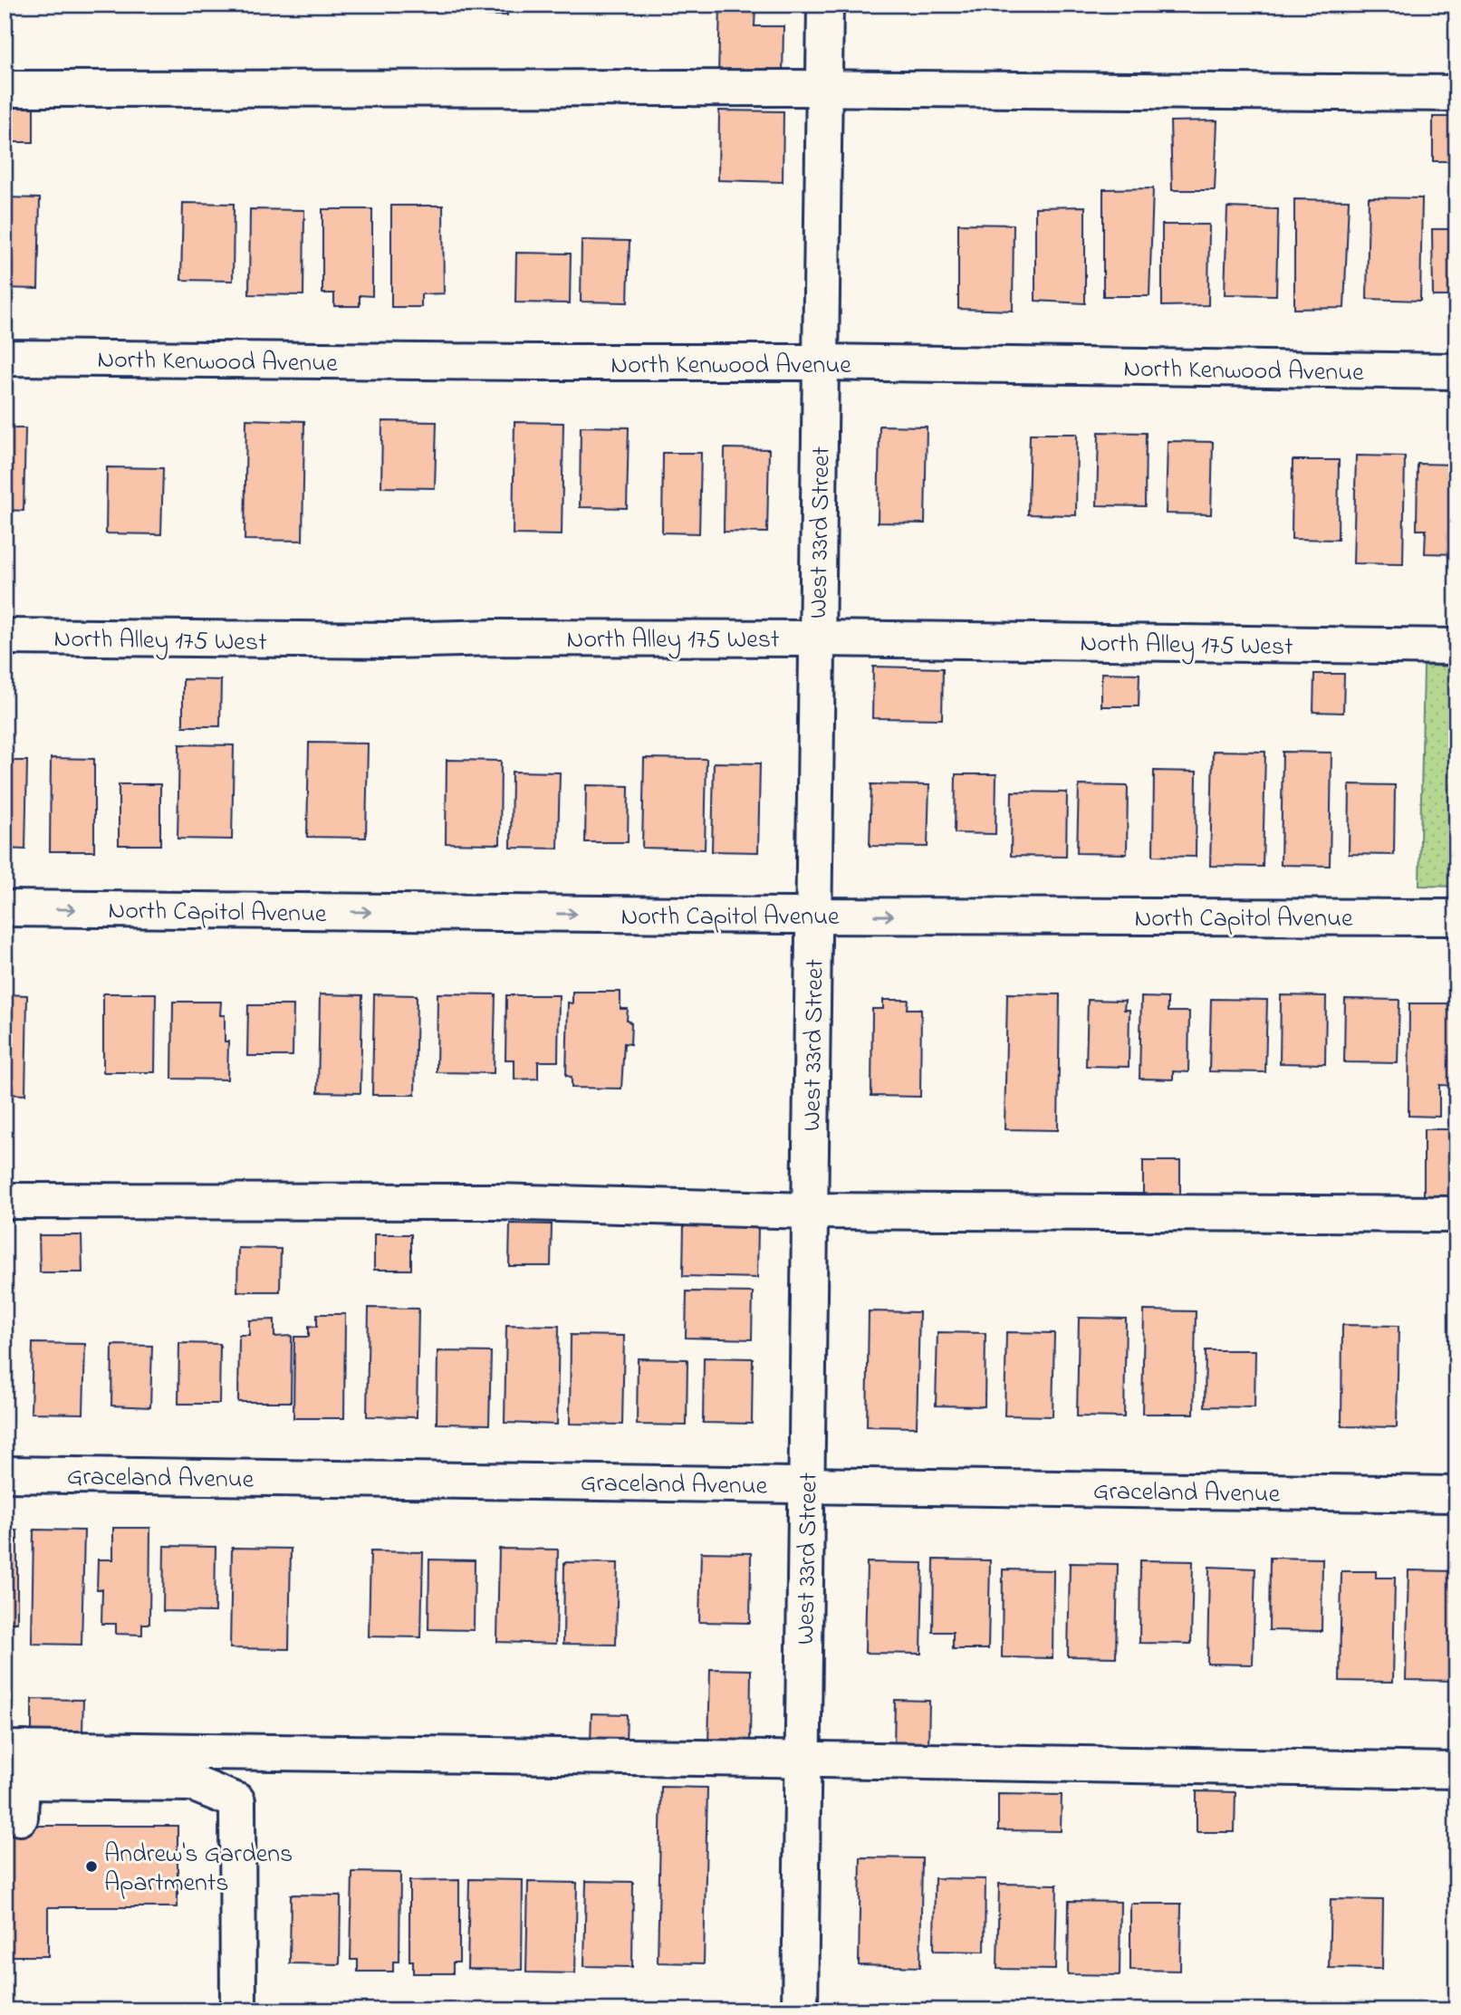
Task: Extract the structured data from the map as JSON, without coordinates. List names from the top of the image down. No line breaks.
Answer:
{"streets":{"street":["North Kenwood Avenue","West 33rd Street","North Alley 175 West","North Capitol Avenue","Graceland Avenue"]},"crossings":[["North Kenwood Avenue","West 33rd Street"],["West 33rd Street","North Alley 175 West"],["West 33rd Street","North Capitol Avenue"],["West 33rd Street","Graceland Avenue"]],"places":["Andrew's Gardens Apartments"]}
